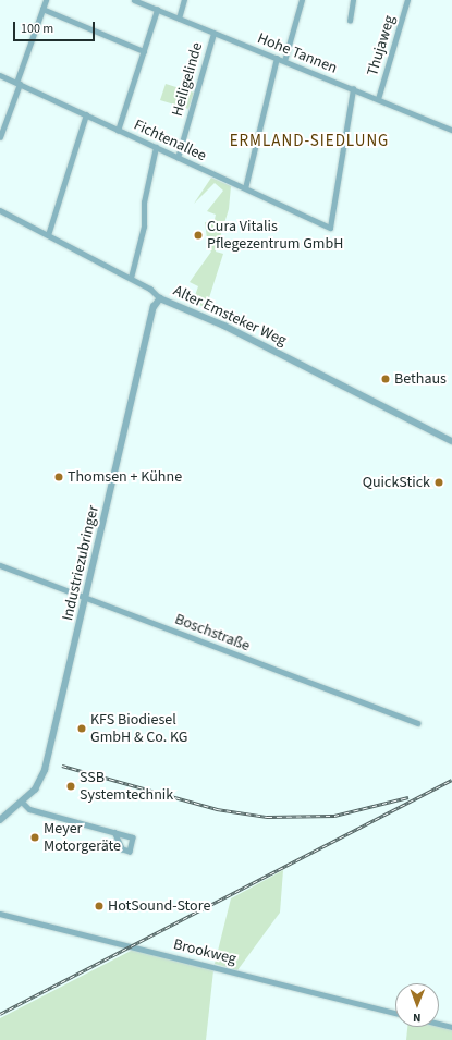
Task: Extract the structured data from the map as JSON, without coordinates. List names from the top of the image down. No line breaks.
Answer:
{"streets":{"street":["Thujaweg","Hohe Tannen","Heiligelinde","Fichtenallee","Alter Emsteker Weg","Industriezubringer","Boschstraße","Brookweg"]},"crossings":[["Thujaweg","Hohe Tannen"],["Hohe Tannen","Heiligelinde"],["Hohe Tannen","Fichtenallee"],["Heiligelinde","Fichtenallee"],["Alter Emsteker Weg","Industriezubringer"],["Industriezubringer","Boschstraße"]],"districts":["ERMLAND-SIEDLUNG"],"places":["Cura Vitalis Pflegezentrum GmbH","Bethaus","Thomsen + Kühne","QuickStick","KFS Biodiesel GmbH & Co. KG","SSB Systemtechnik","Meyer Motorgeräte","HotSound-Store"],"scale_bar":"100 m","north":"bottom"}
